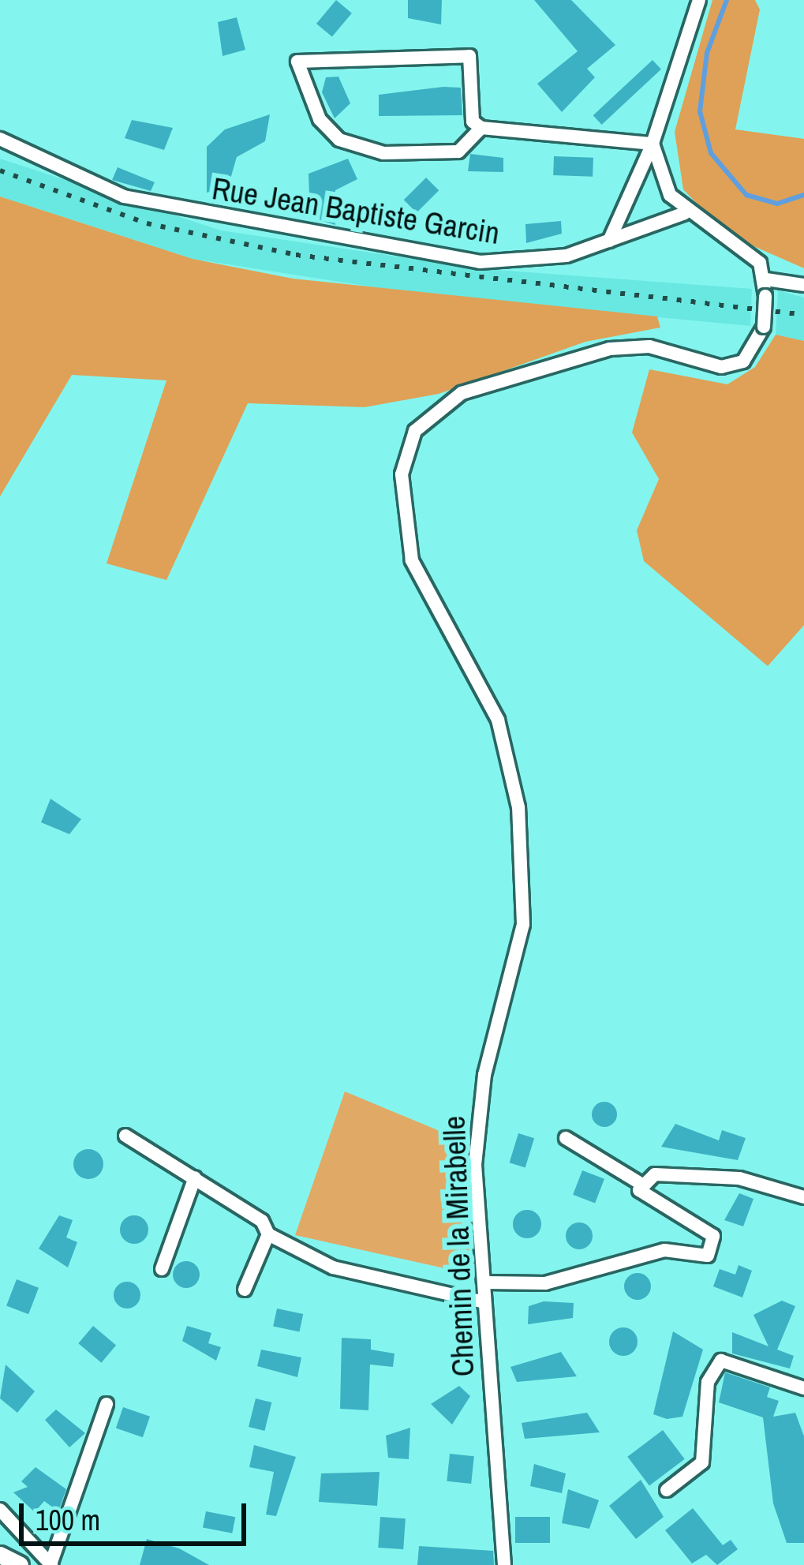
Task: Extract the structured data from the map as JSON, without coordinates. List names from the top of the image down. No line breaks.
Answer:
{"streets":{"street":["Rue Jean Baptiste Garcin","Chemin de la Mirabelle"]},"scale_bar":"100 m"}
